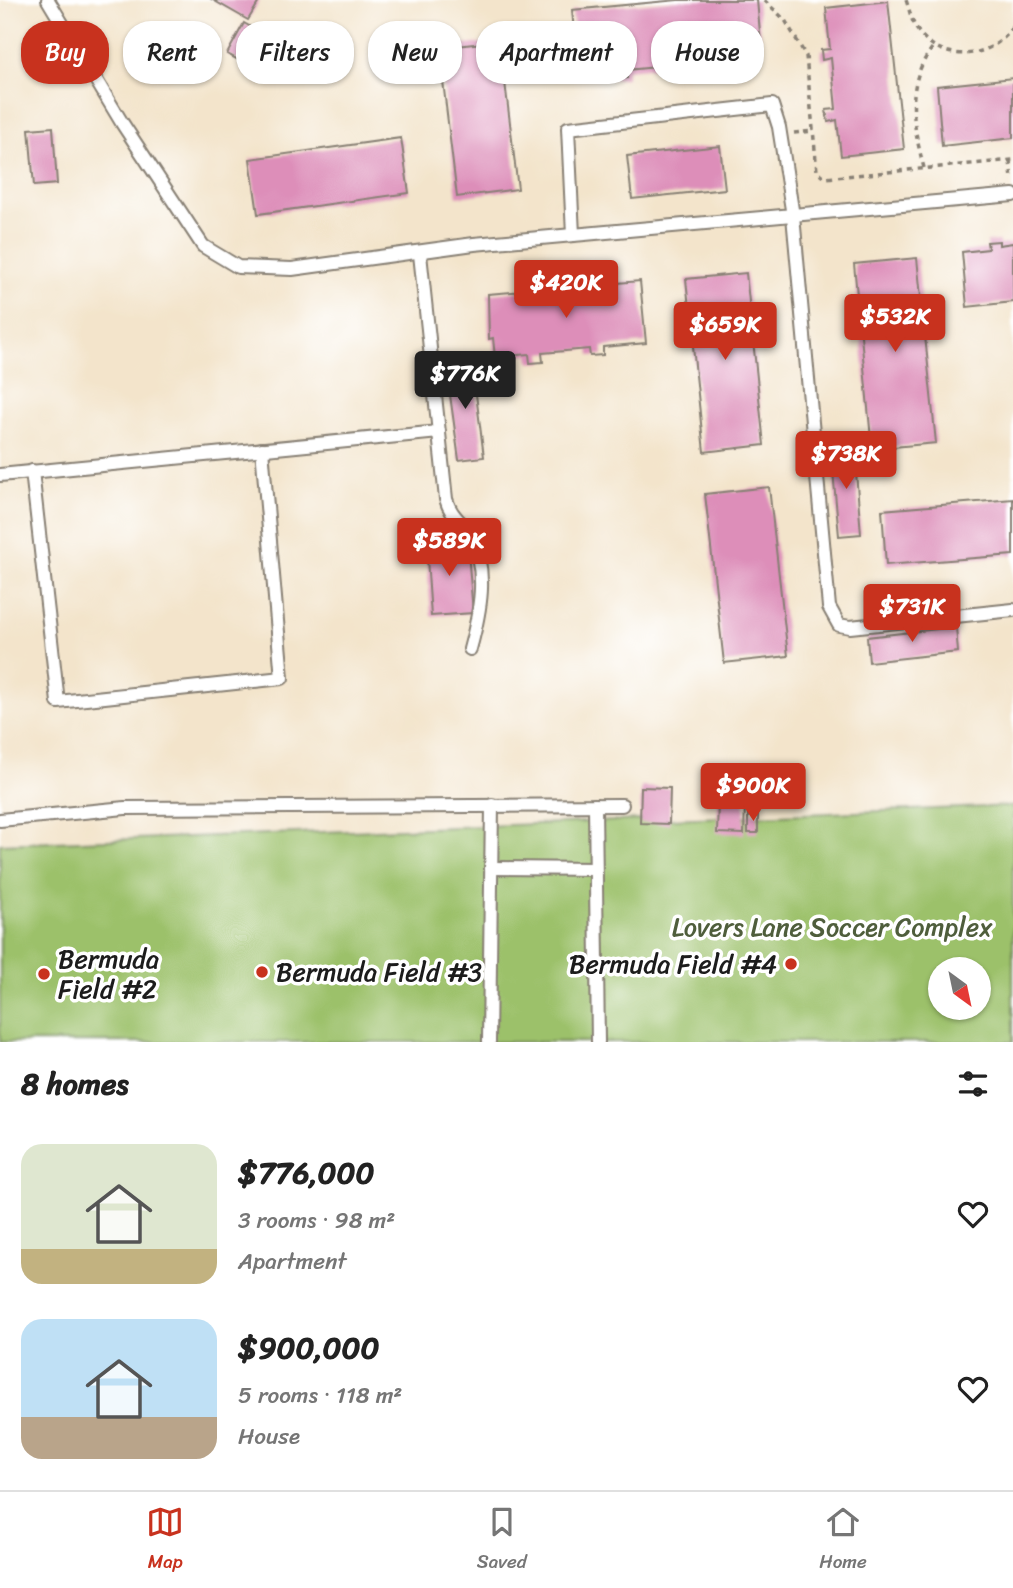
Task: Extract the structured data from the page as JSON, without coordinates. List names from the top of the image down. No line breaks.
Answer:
{"parks":["Lovers Lane Soccer Complex"],"places":["Bermuda Field #4","Bermuda Field #3","Bermuda Field #2"],"north":"bottom right","page":{"chip":["Buy","Rent","Filters","New","Apartment","House"],"price":["$420K","$532K","$659K","$776K","$738K","$589K","$731K","$900K"],"heading":"8 homes","list":[{"name":"$776,000","note":"3 rooms · 98 m² · Apartment"},{"name":"$900,000","note":"5 rooms · 118 m² · House"}],"tabs":["Map","Saved","Home"]}}
